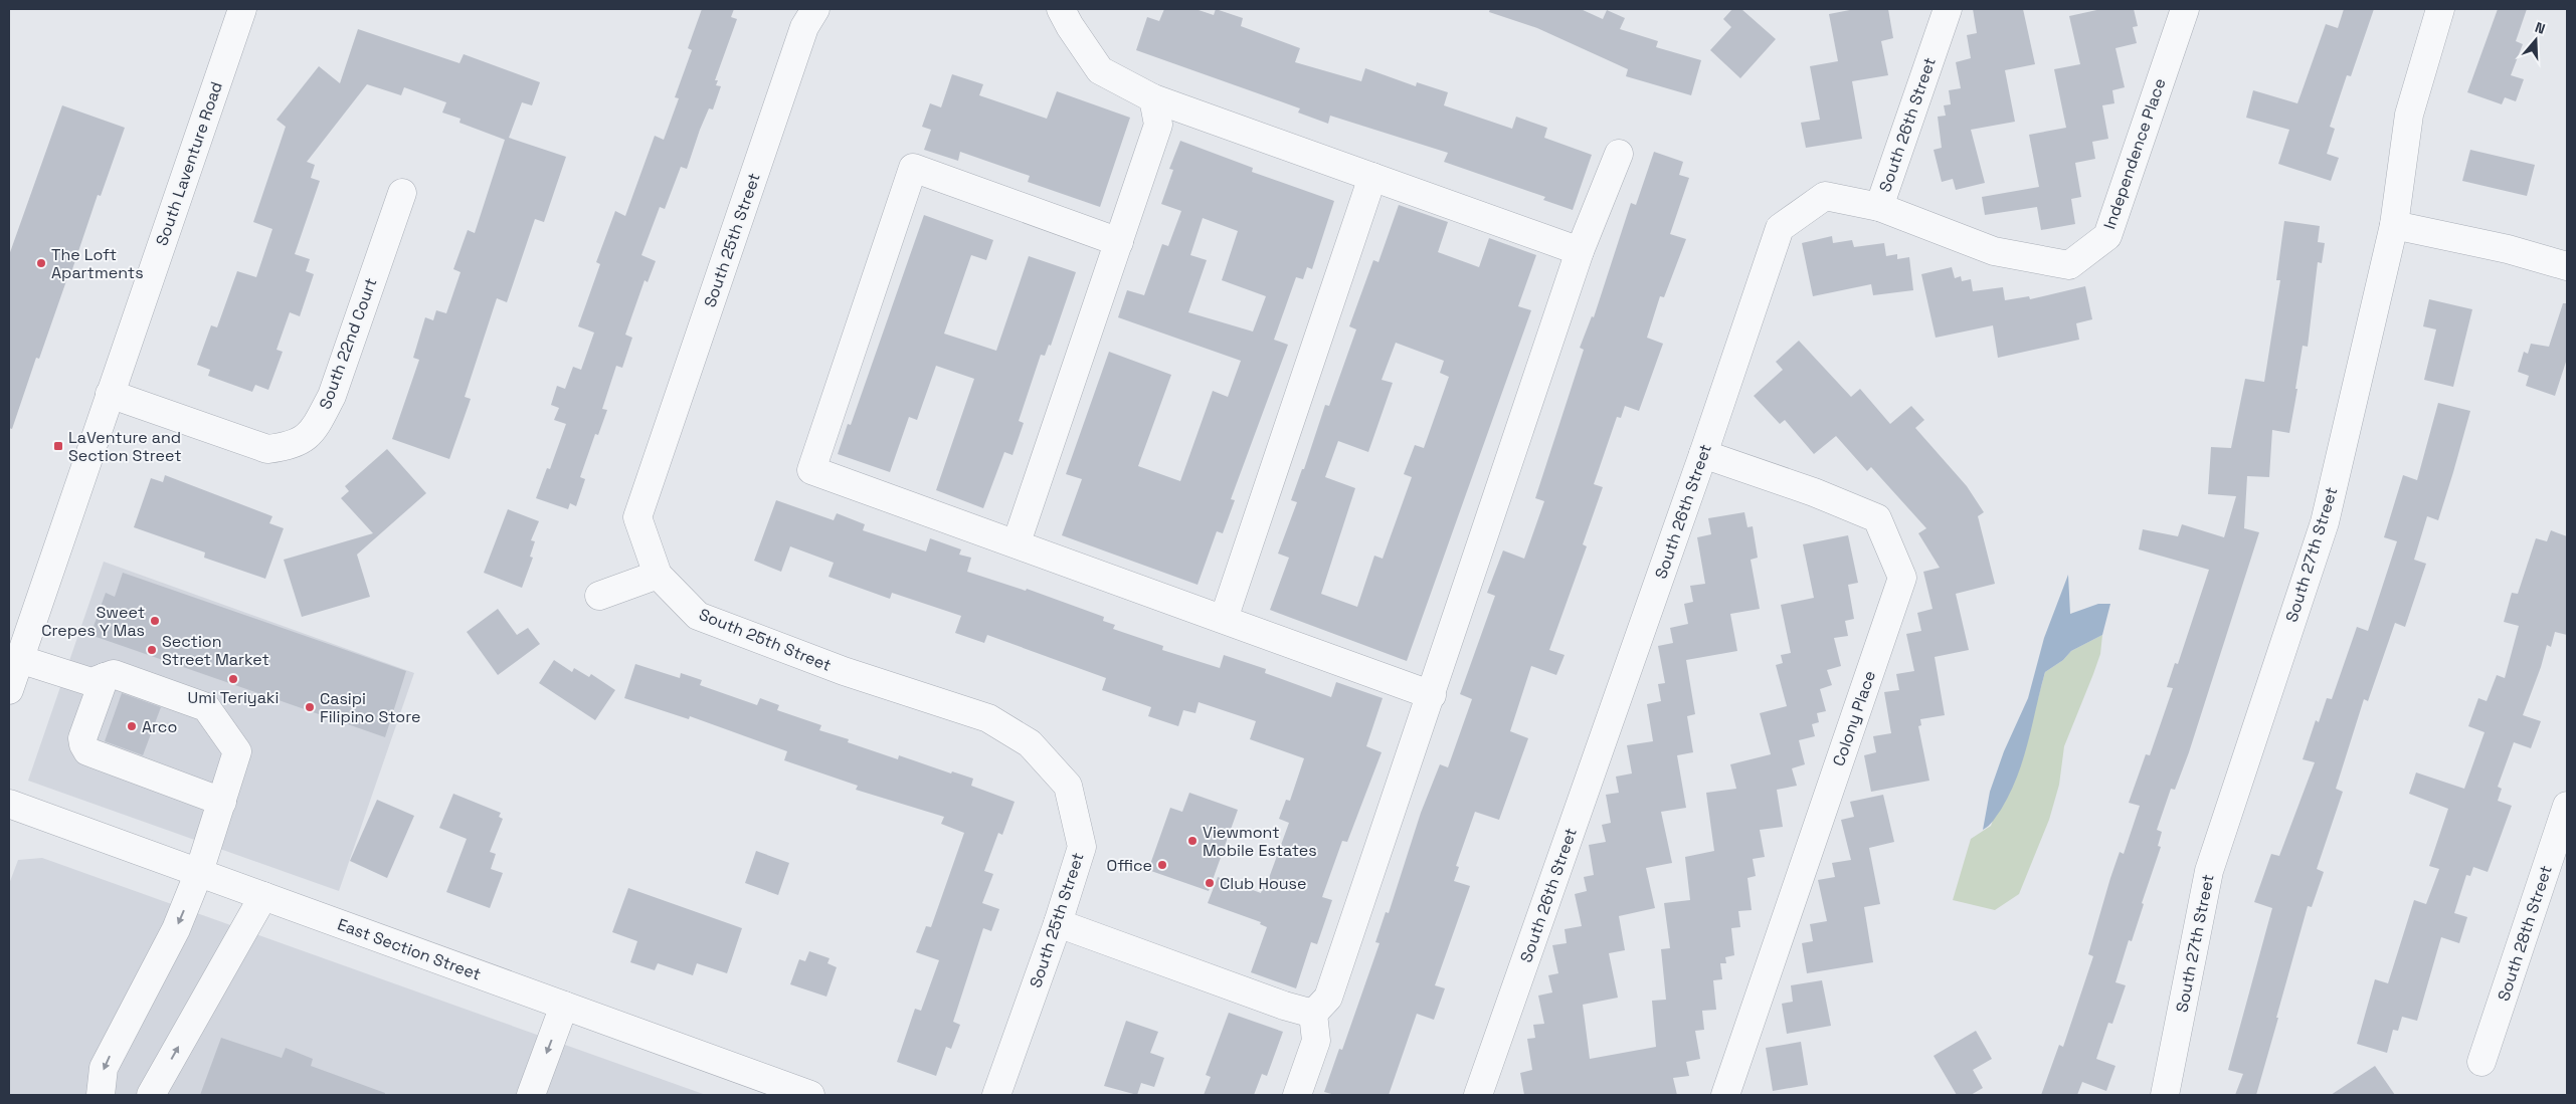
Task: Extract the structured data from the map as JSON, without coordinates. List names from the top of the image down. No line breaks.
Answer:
{"streets":{"street":["South 26th Street","Independence Place","South Laventure Road","South 25th Street","South 22nd Court","South 27th Street","Colony Place","South 28th Street","East Section Street"]},"crossings":[["South 26th Street","Independence Place"],["South 26th Street","Colony Place"],["South Laventure Road","South 22nd Court"]],"places":{"other":["The Loft Apartments","Sweet Crepes Y Mas","Section Street Market","Umi Teriyaki","Casipi Filipino Store","Arco","Viewmont Mobile Estates","Office","Club House"],"transit":["LaVenture and Section Street"]},"north":"top"}
